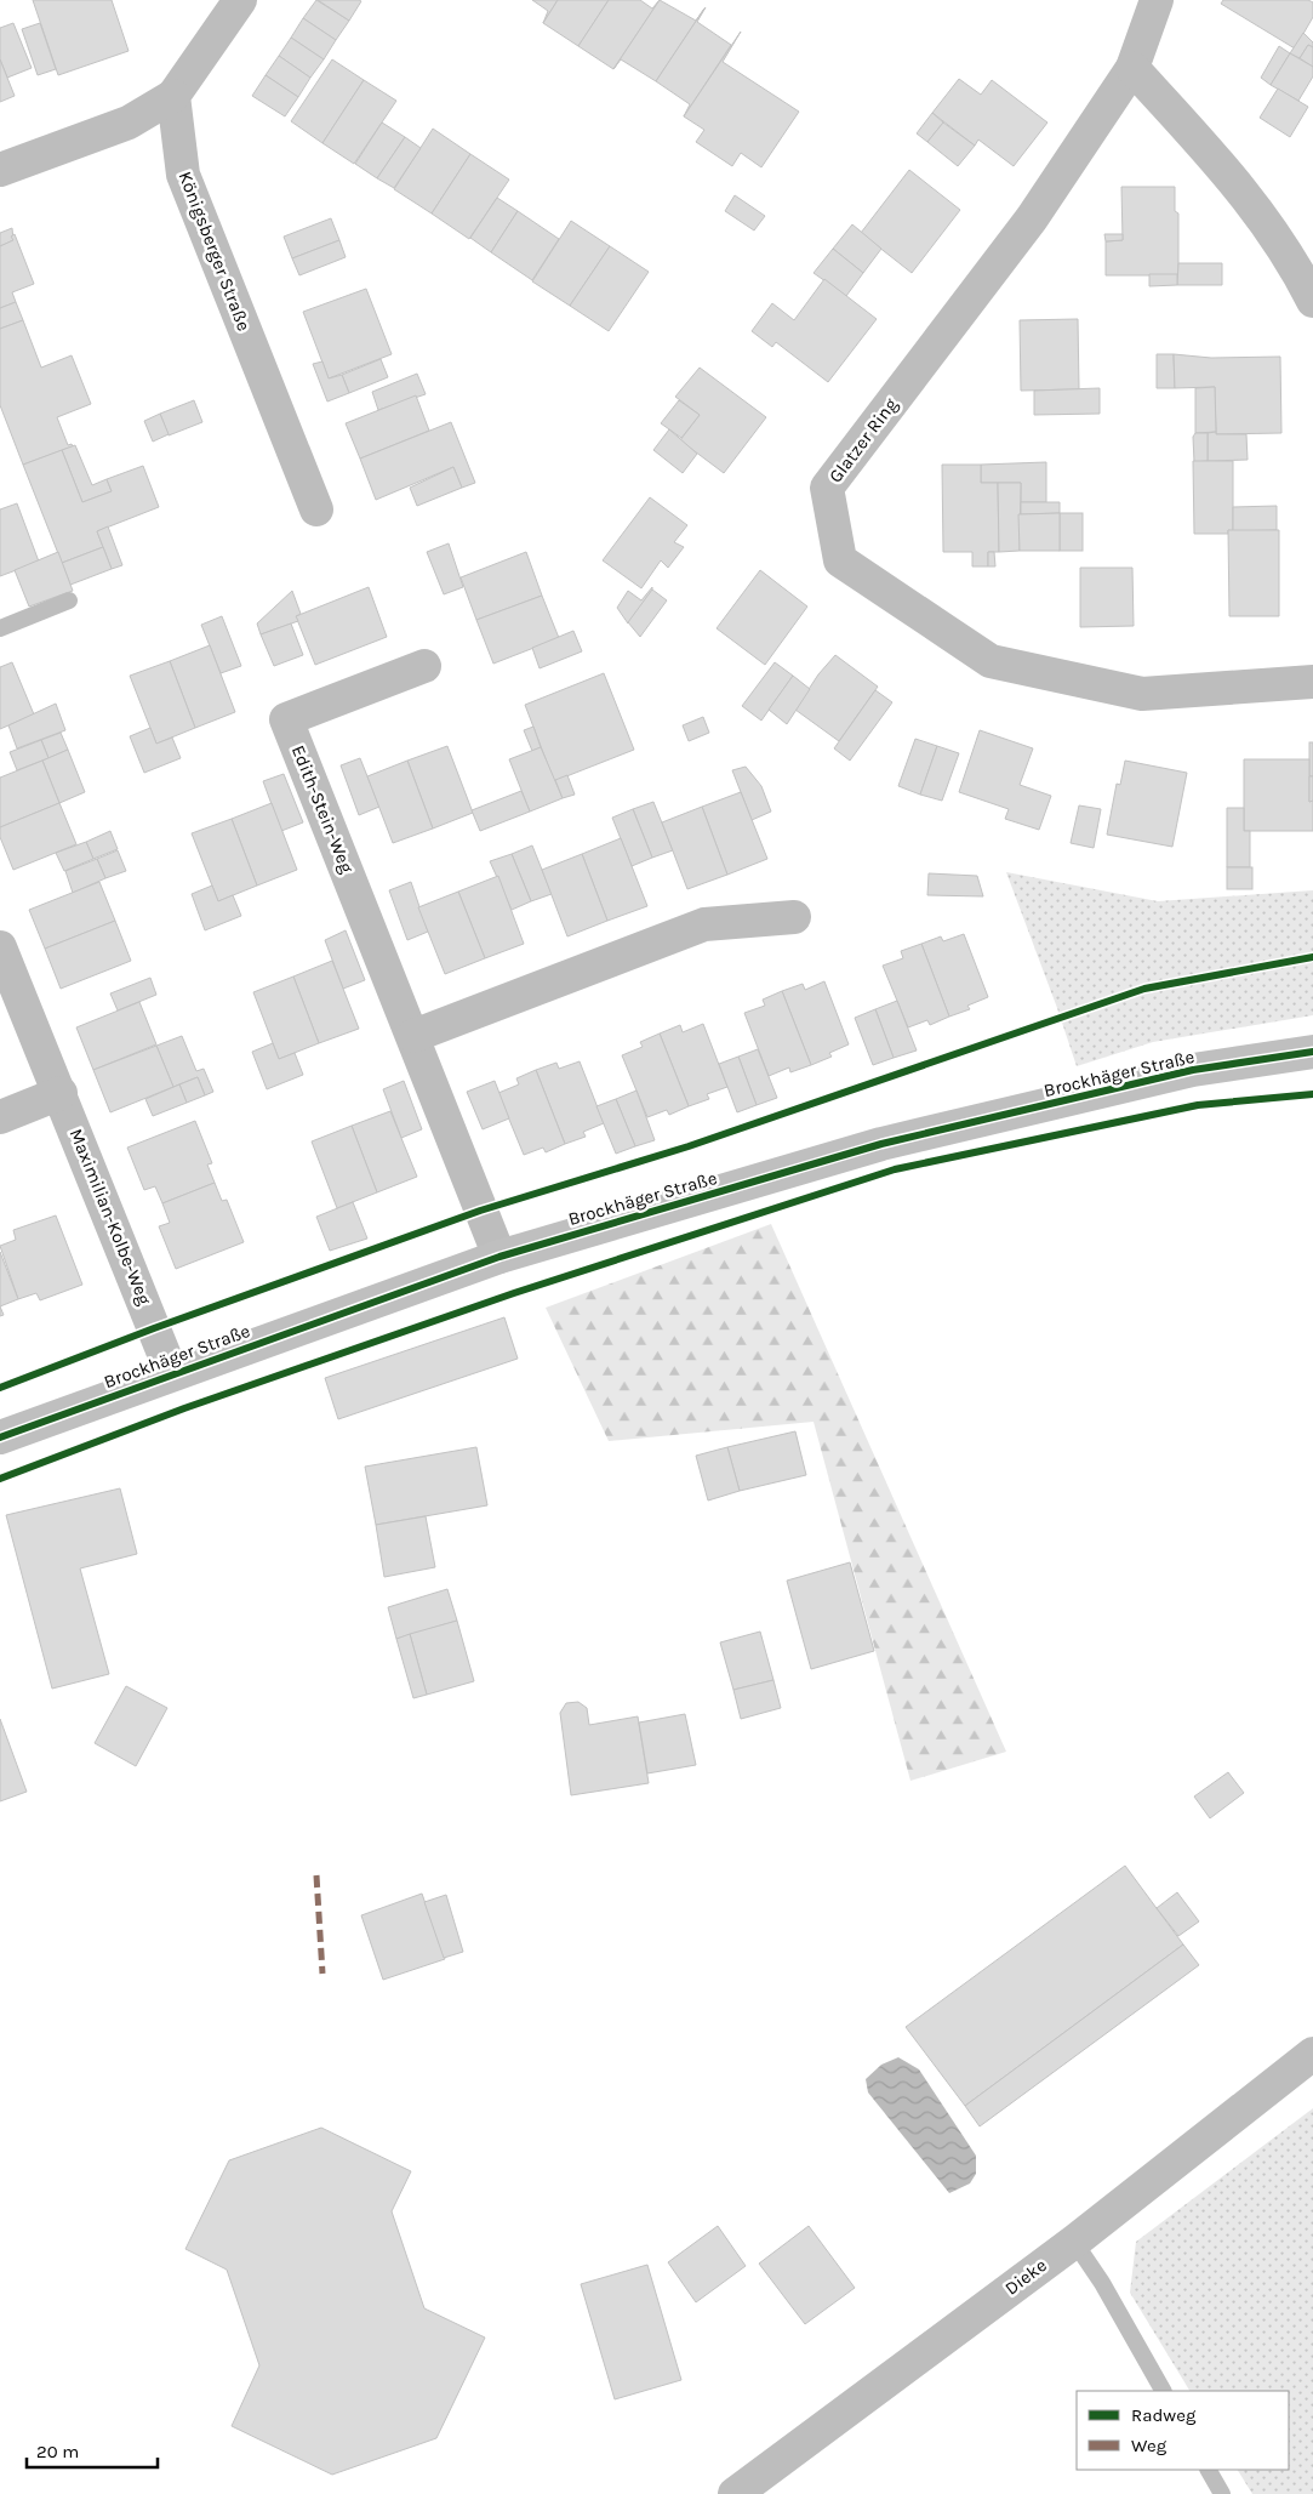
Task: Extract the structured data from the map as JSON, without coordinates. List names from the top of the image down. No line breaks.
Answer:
{"streets":{"street":["Königsberger Straße","Glatzer Ring","Edith-Stein-Weg","Brockhäger Straße","Maximilian-Kolbe-Weg","Dieke"]},"crossings":[["Edith-Stein-Weg","Brockhäger Straße"],["Brockhäger Straße","Maximilian-Kolbe-Weg"]],"legend":["Radweg","Weg"],"scale_bar":"20 m"}
